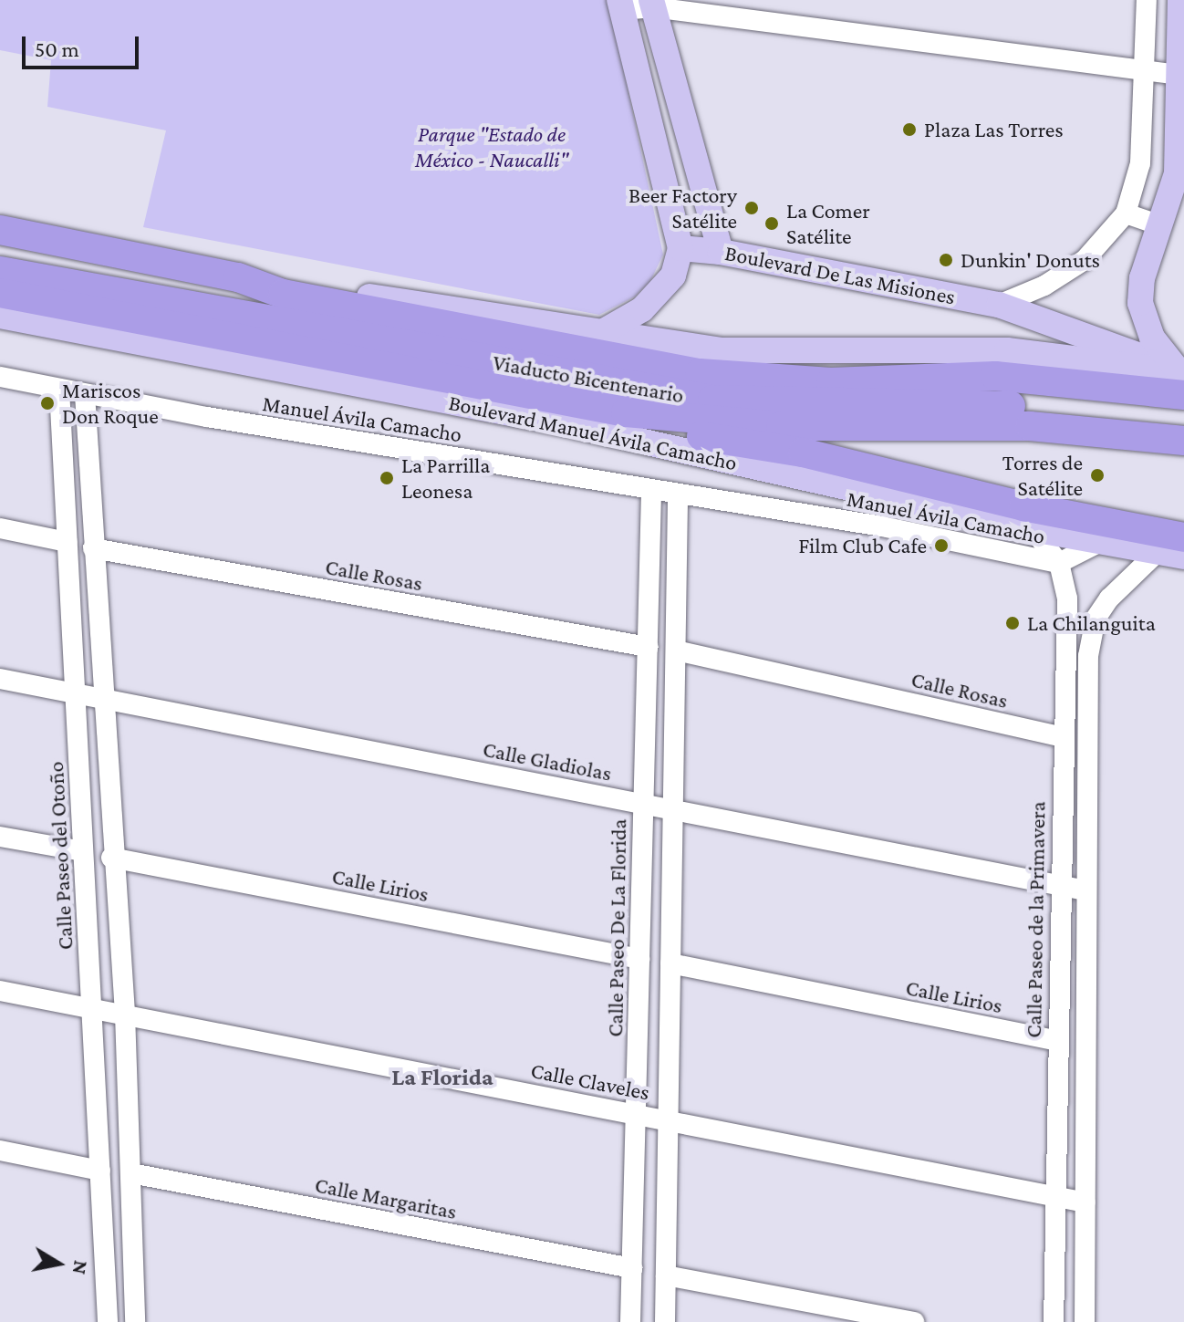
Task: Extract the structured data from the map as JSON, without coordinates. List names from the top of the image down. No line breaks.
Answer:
{"streets":{"highway":["Viaducto Bicentenario","Boulevard Manuel Ávila Camacho"],"main road":["Boulevard De Las Misiones"],"street":["Manuel Ávila Camacho","Calle Rosas","Calle Gladiolas","Calle Paseo del Otoño","Calle Lirios","Calle Paseo de la Primavera","Calle Paseo De La Florida","Calle Claveles","Calle Margaritas"]},"crossings":[["Manuel Ávila Camacho","Boulevard Manuel Ávila Camacho"],["Manuel Ávila Camacho","Calle Paseo del Otoño"],["Manuel Ávila Camacho","Calle Paseo de la Primavera"],["Manuel Ávila Camacho","Calle Paseo De La Florida"],["Boulevard Manuel Ávila Camacho","Calle Paseo de la Primavera"],["Calle Rosas","Calle Paseo de la Primavera"],["Calle Rosas","Calle Paseo De La Florida"],["Calle Gladiolas","Calle Paseo del Otoño"],["Calle Gladiolas","Calle Paseo de la Primavera"],["Calle Gladiolas","Calle Paseo De La Florida"],["Calle Paseo del Otoño","Calle Claveles"],["Calle Lirios","Calle Paseo de la Primavera"],["Calle Lirios","Calle Paseo De La Florida"],["Calle Paseo de la Primavera","Calle Claveles"],["Calle Paseo De La Florida","Calle Claveles"],["Calle Paseo De La Florida","Calle Margaritas"]],"districts":["La Florida"],"parks":["Parque \"Estado de México - Naucalli\""],"places":["Plaza Las Torres","Beer Factory Satélite","La Comer Satélite","Dunkin' Donuts","Mariscos Don Roque","Torres de Satélite","La Parrilla Leonesa","Film Club Cafe","La Chilanguita"],"scale_bar":"50 m","north":"right"}
